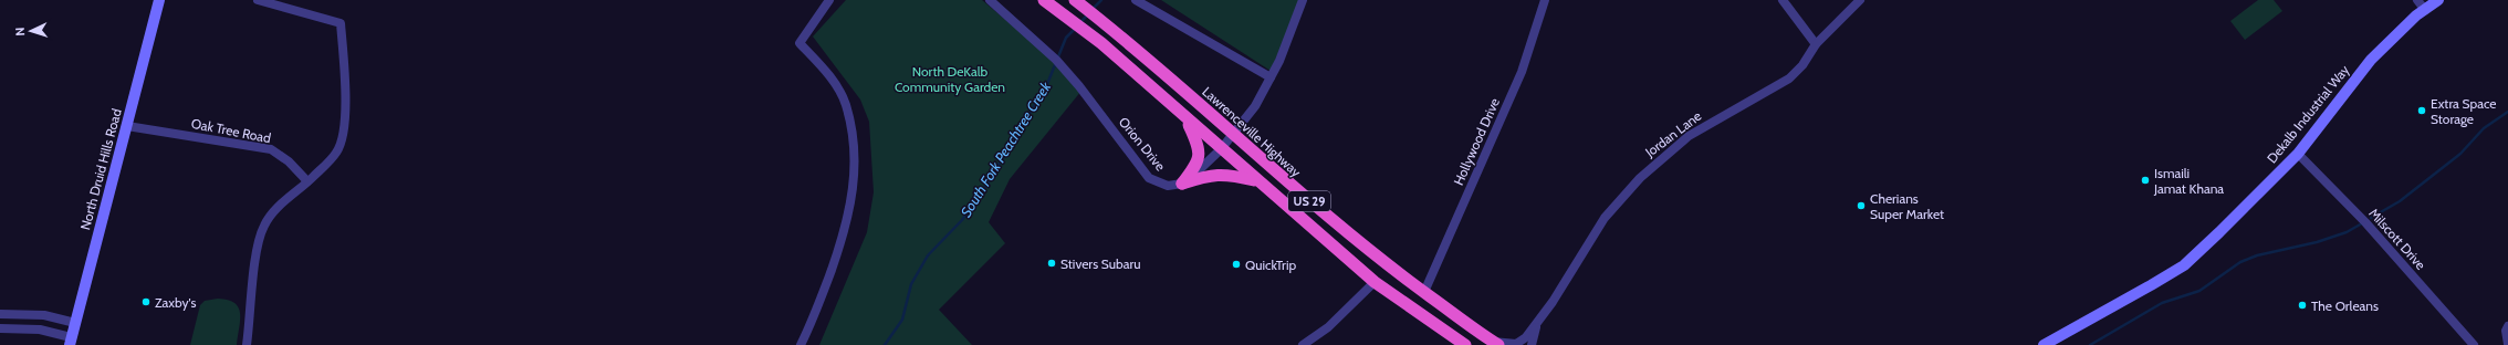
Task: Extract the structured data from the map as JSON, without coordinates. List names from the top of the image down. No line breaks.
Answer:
{"streets":{"highway":["Lawrenceville Highway","US 29"],"main road":["Dekalb Industrial Way","North Druid Hills Road"],"street":["Oak Tree Road","Jordan Lane","Hollywood Drive","Orion Drive","Milscott Drive"]},"crossings":[["Dekalb Industrial Way","Milscott Drive"],["Oak Tree Road","North Druid Hills Road"],["Lawrenceville Highway","Jordan Lane"],["Lawrenceville Highway","Hollywood Drive"]],"water":["South Fork Peachtree Creek"],"parks":["North DeKalb Community Garden"],"places":["Extra Space Storage","Ismaili Jamat Khana","Cherians Super Market","Stivers Subaru","QuickTrip","Zaxby's","The Orleans"],"north":"left"}
